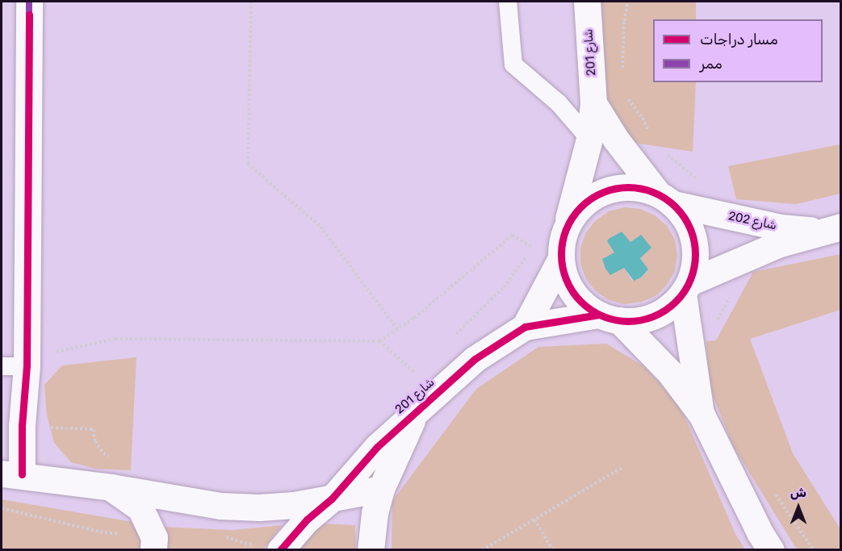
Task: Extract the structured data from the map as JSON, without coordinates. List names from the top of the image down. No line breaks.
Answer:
{"streets":{"street":["شارع 201","شارع 202"]},"crossings":[["شارع 201","شارع 202"]],"legend":["مسار دراجات","ممر"],"north":"top"}
